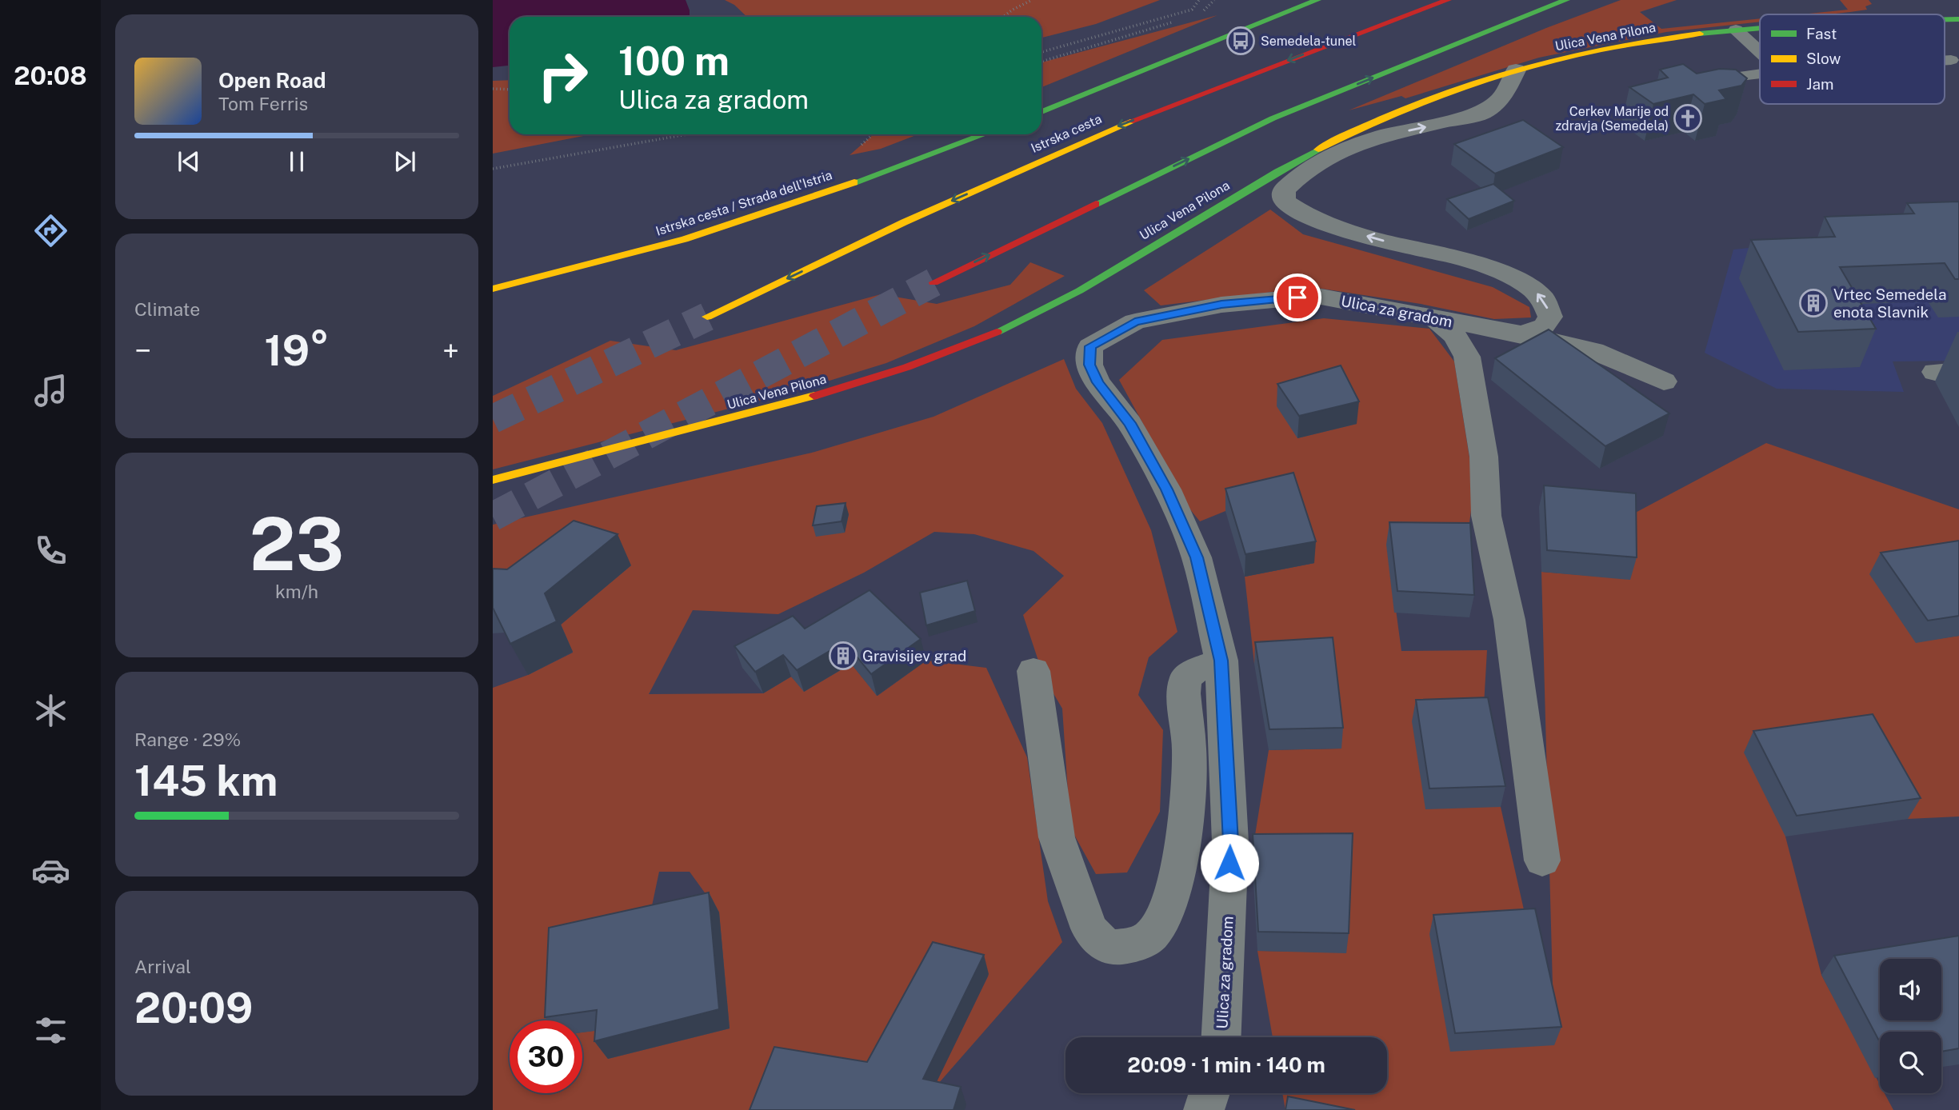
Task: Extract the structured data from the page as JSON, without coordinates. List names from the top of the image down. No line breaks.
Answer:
{"streets":{"main road":["Ulica Vena Pilona","Istrska cesta","Istrska cesta / Strada dell'Istria"],"street":["Ulica za gradom"]},"places":{"bus stop":["Semedela-tunel"],"church":["Cerkev Marije od zdravja (Semedela)"],"building":["Vrtec Semedela enota Slavnik","Gravisijev grad"]},"legend":["Fast","Slow","Jam"],"page":{"tabs":"20:08","turn":["100 m","Ulica za gradom"],"song":["Open Road","Tom Ferris"],"tile":["Climate",["23","km/h"],["Range · 29%","145 km"],["Arrival","20:09"]],"heat":["−","19°","+"],"limit":"30","trip":"20:09 · 1 min · 140 m"}}
